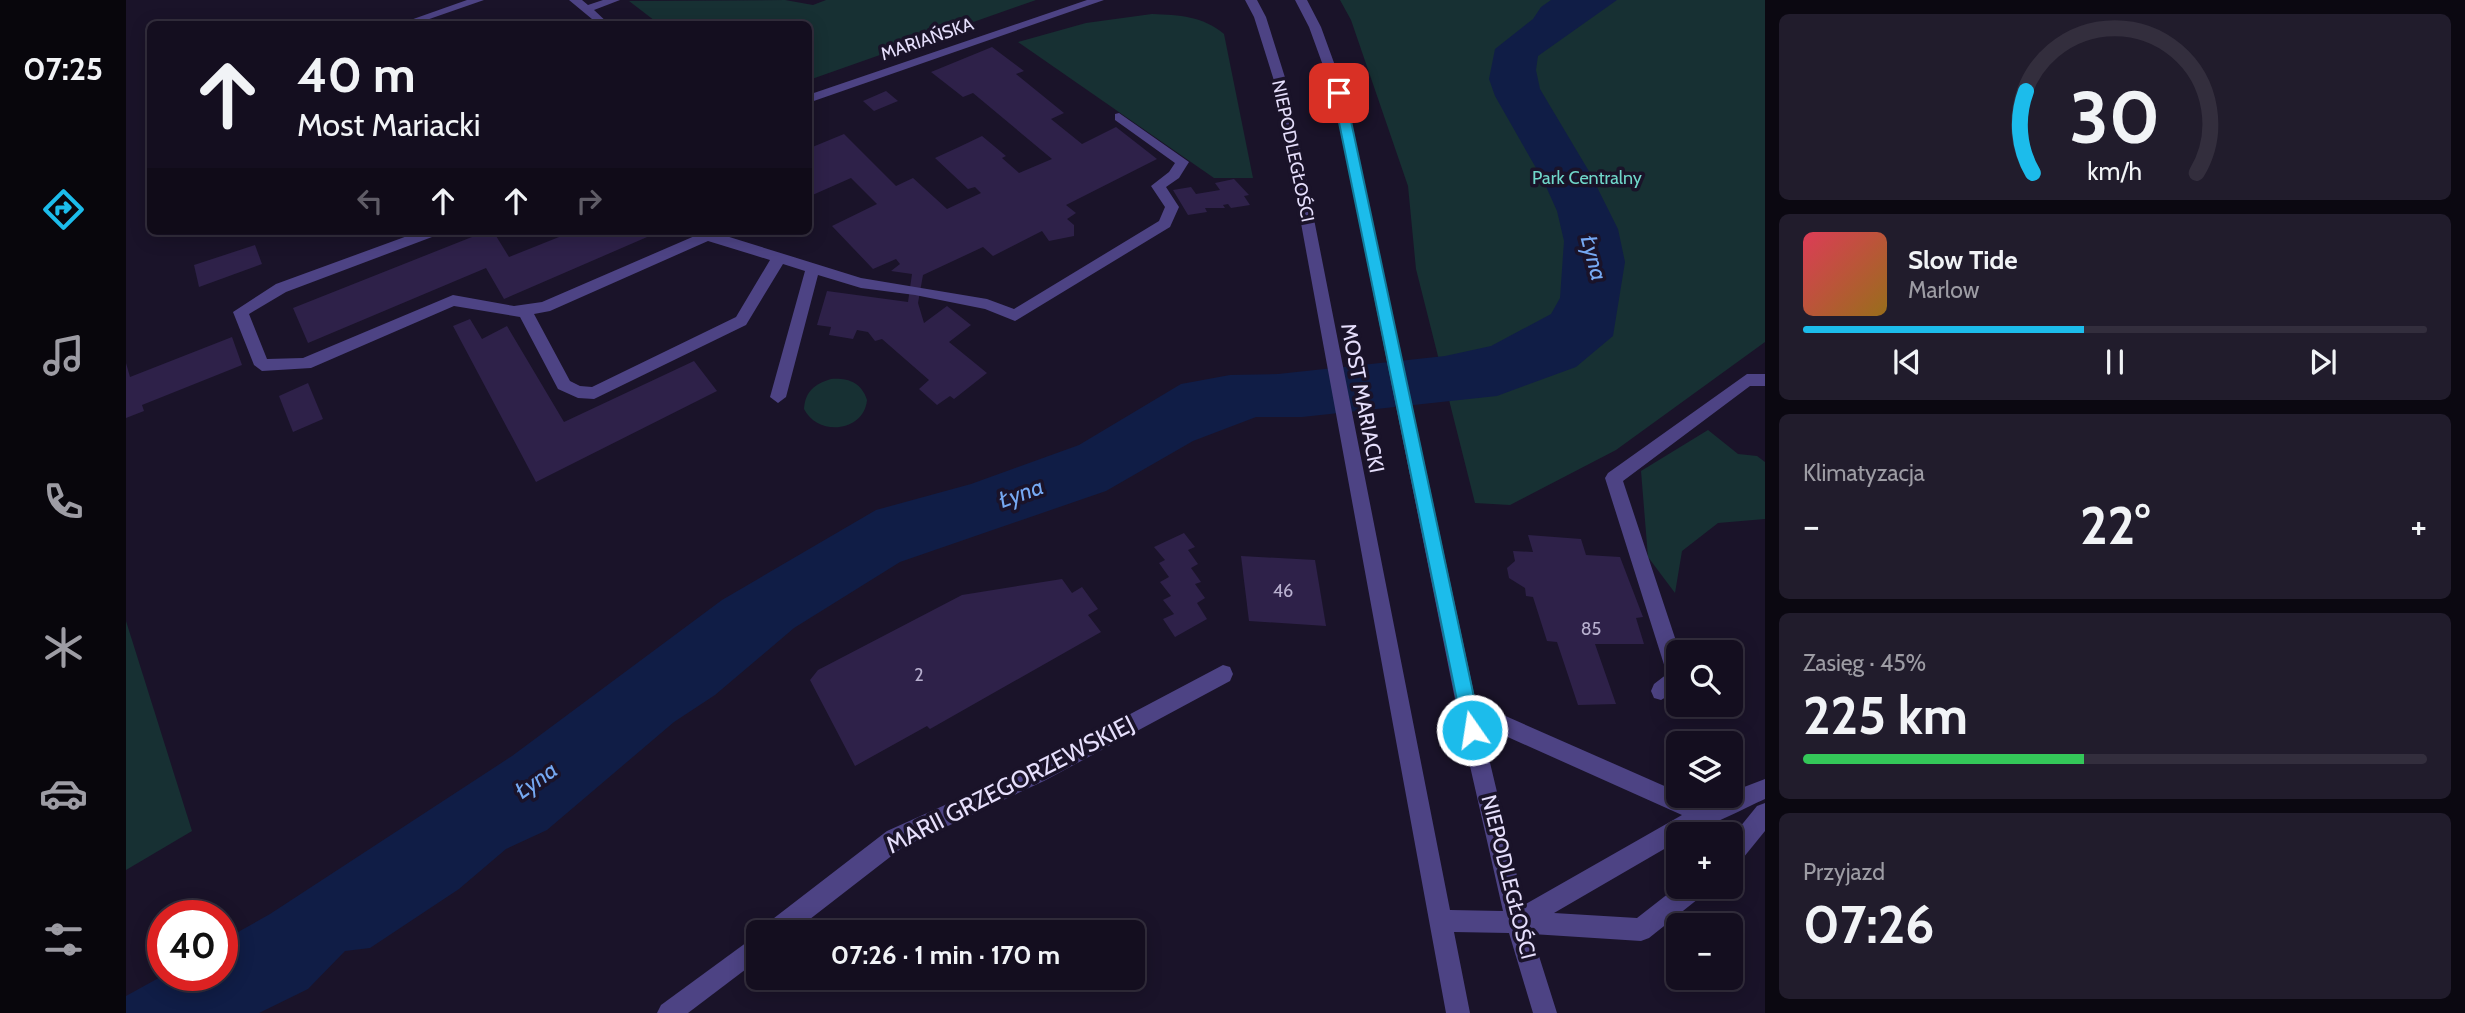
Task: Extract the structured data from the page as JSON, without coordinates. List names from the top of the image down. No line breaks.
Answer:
{"streets":{"street":["MARIAŃSKA","NIEPODLEGŁOŚCI","MOST MARIACKI","MARII GRZEGORZEWSKIEJ"]},"crossings":[["NIEPODLEGŁOŚCI","MOST MARIACKI"]],"water":["Łyna"],"parks":["Park Centralny"],"house_numbers":["46","85","2"],"page":{"tabs":"07:25","turn":["40 m","Most Mariacki"],"song":["Slow Tide","Marlow"],"tile":["Klimatyzacja",["Zasięg · 45%","225 km"],["Przyjazd","07:26"]],"heat":["−","22°","+"],"map_buttons":["+","−"],"limit":"40","trip":"07:26 · 1 min · 170 m","gauge":["30","km/h"]}}
